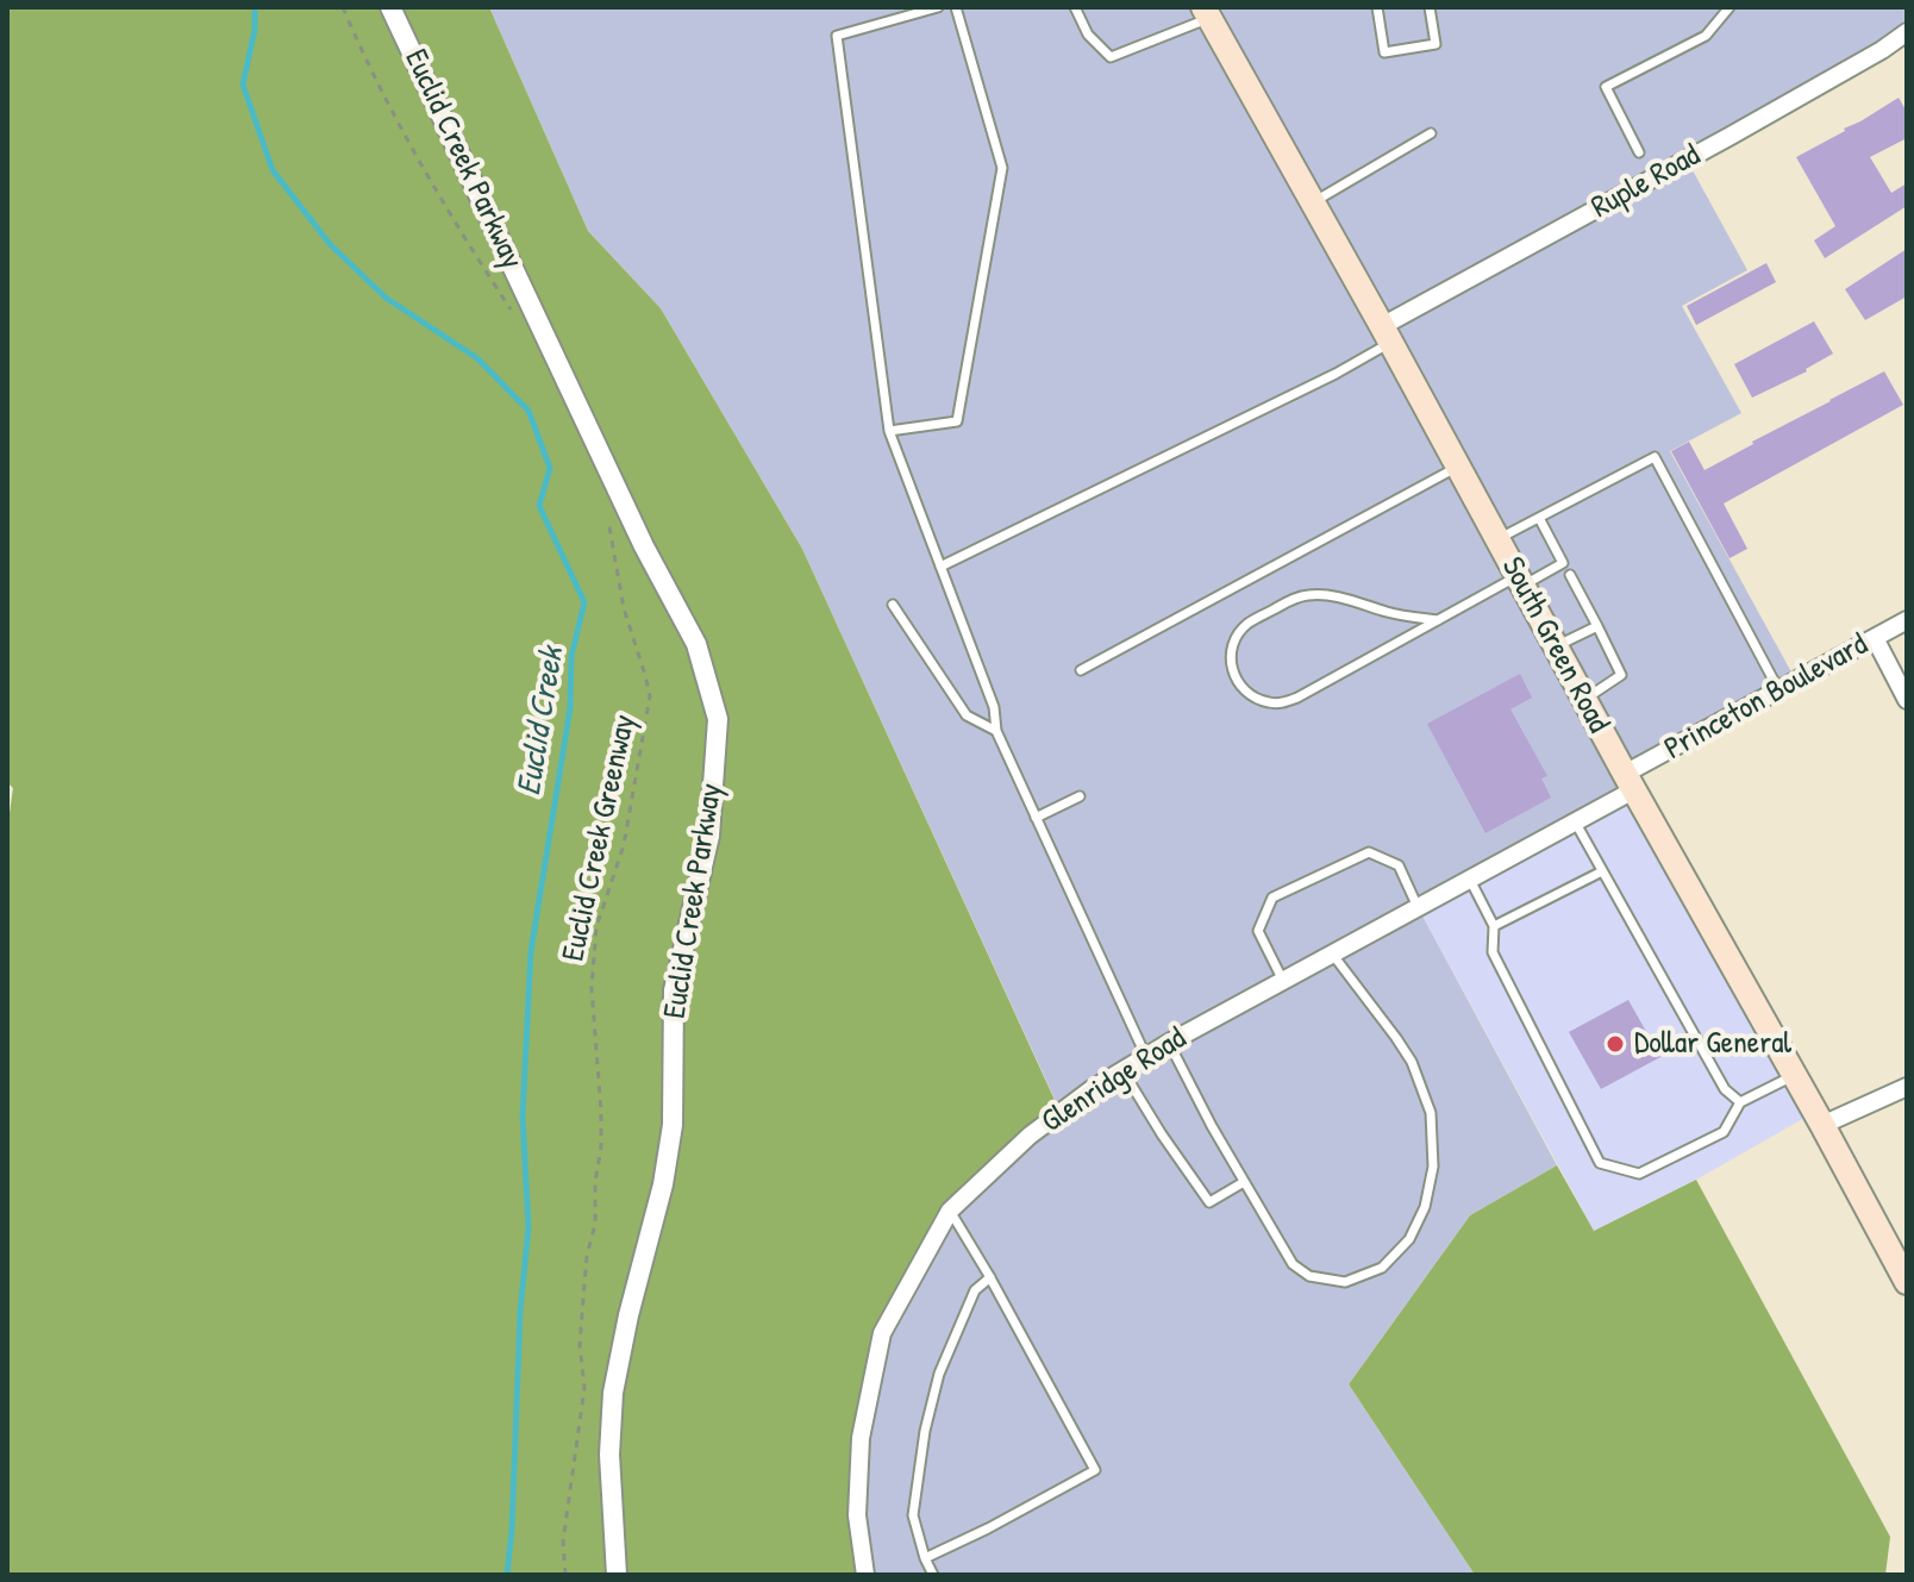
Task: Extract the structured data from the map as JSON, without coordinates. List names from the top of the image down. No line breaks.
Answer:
{"streets":{"main road":["South Green Road"],"street":["Euclid Creek Parkway","Ruple Road","Princeton Boulevard","Glenridge Road"],"path":["Euclid Creek Greenway"]},"crossings":[["Ruple Road","South Green Road"],["South Green Road","Princeton Boulevard"],["South Green Road","Glenridge Road"],["Princeton Boulevard","Glenridge Road"]],"water":["Euclid Creek"],"places":["Dollar General"]}
